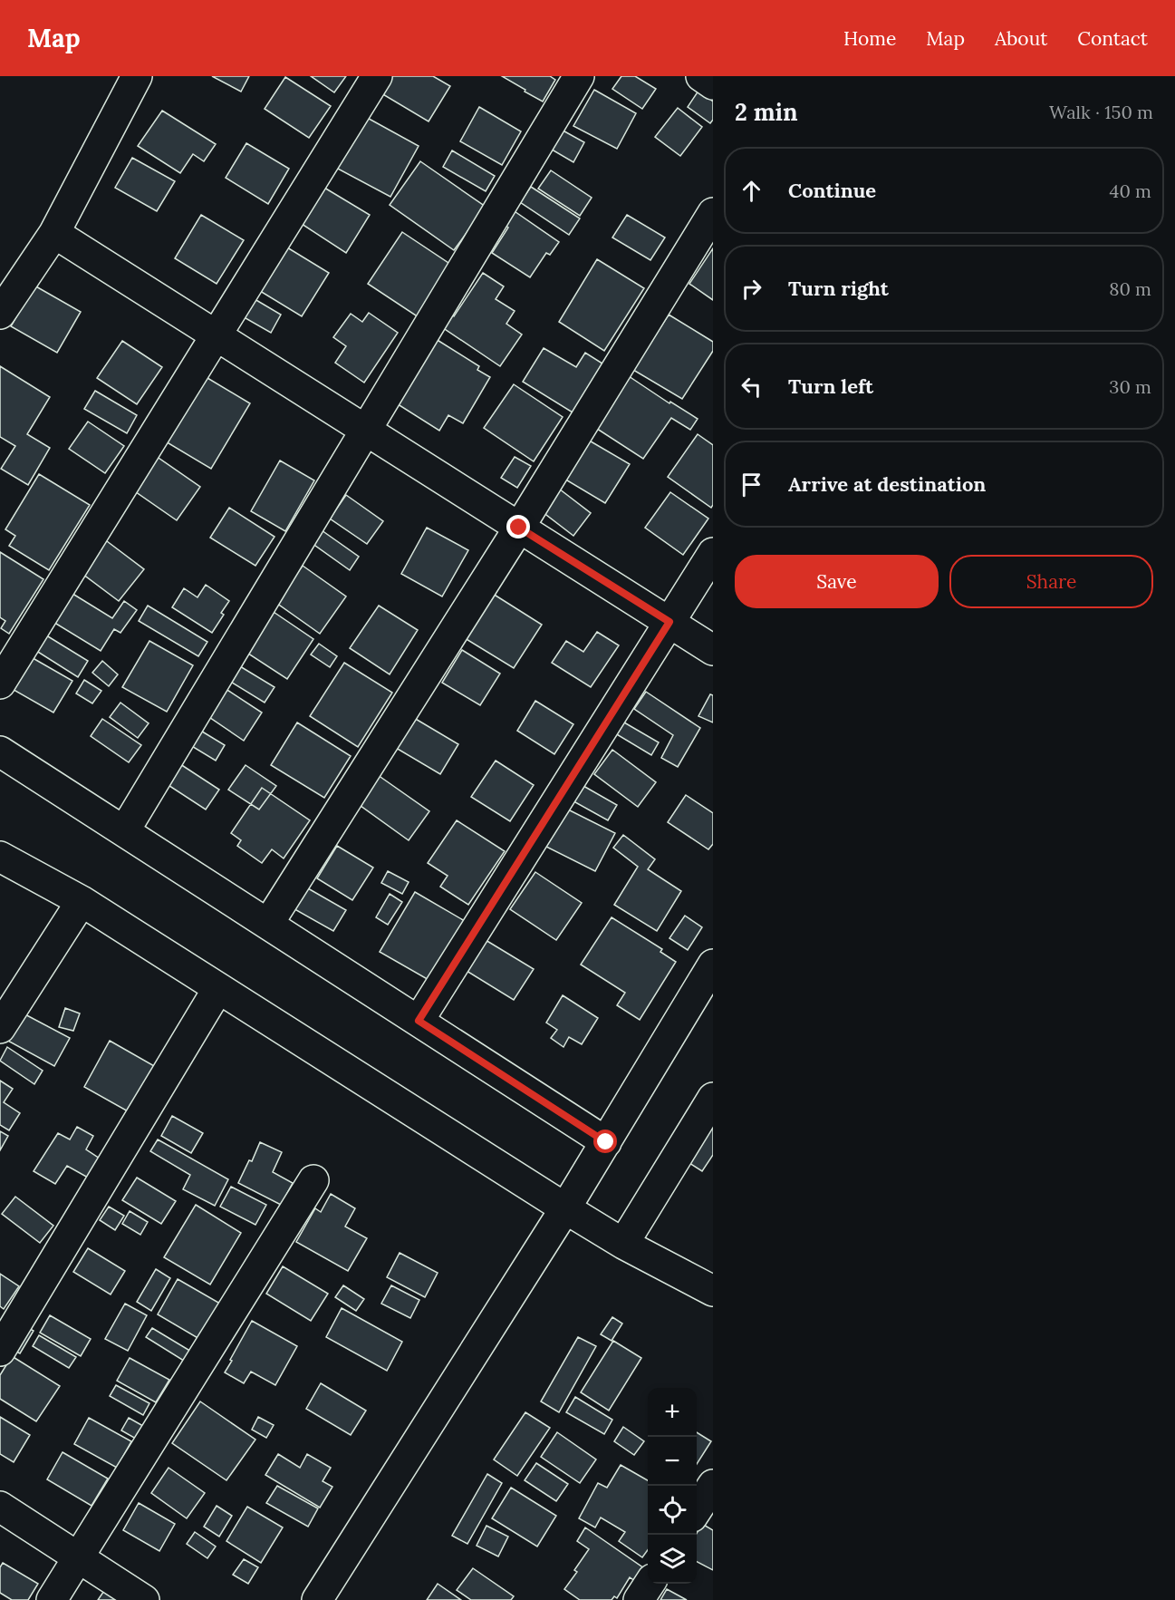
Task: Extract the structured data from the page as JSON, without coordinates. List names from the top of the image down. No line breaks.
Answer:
{"page":{"header":"Map","nav":["Home","Map","About","Contact"],"heading":["2 min","Walk · 150 m"],"list":[["Continue","40 m"],["Turn right","80 m"],["Turn left","30 m"],"Arrive at destination"],"buttons":["Save","Share"],"map_buttons":["+","−"]}}
